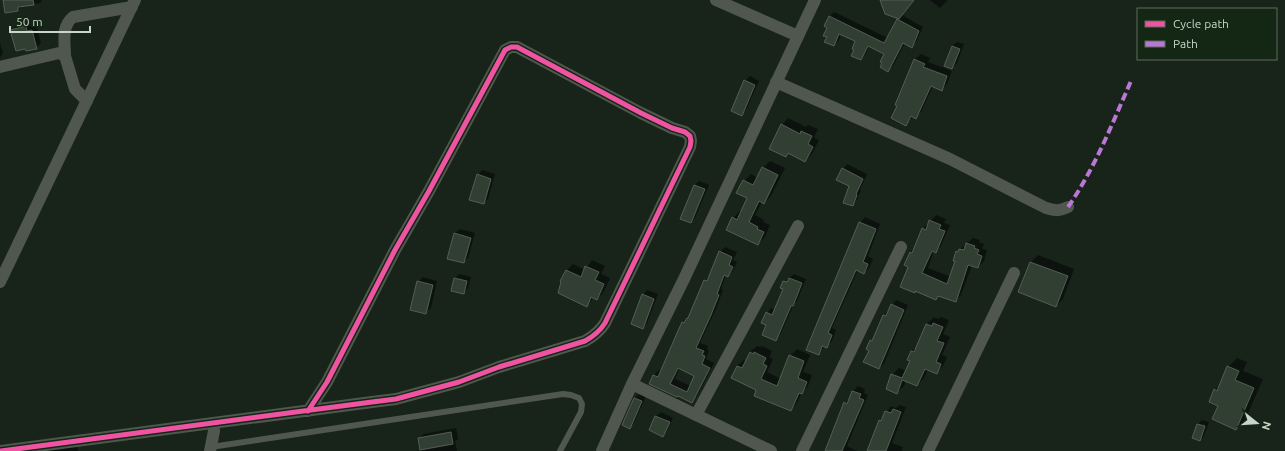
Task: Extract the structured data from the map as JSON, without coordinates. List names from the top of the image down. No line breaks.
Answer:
{"legend":["Cycle path","Path"],"scale_bar":"50 m","north":"right"}
